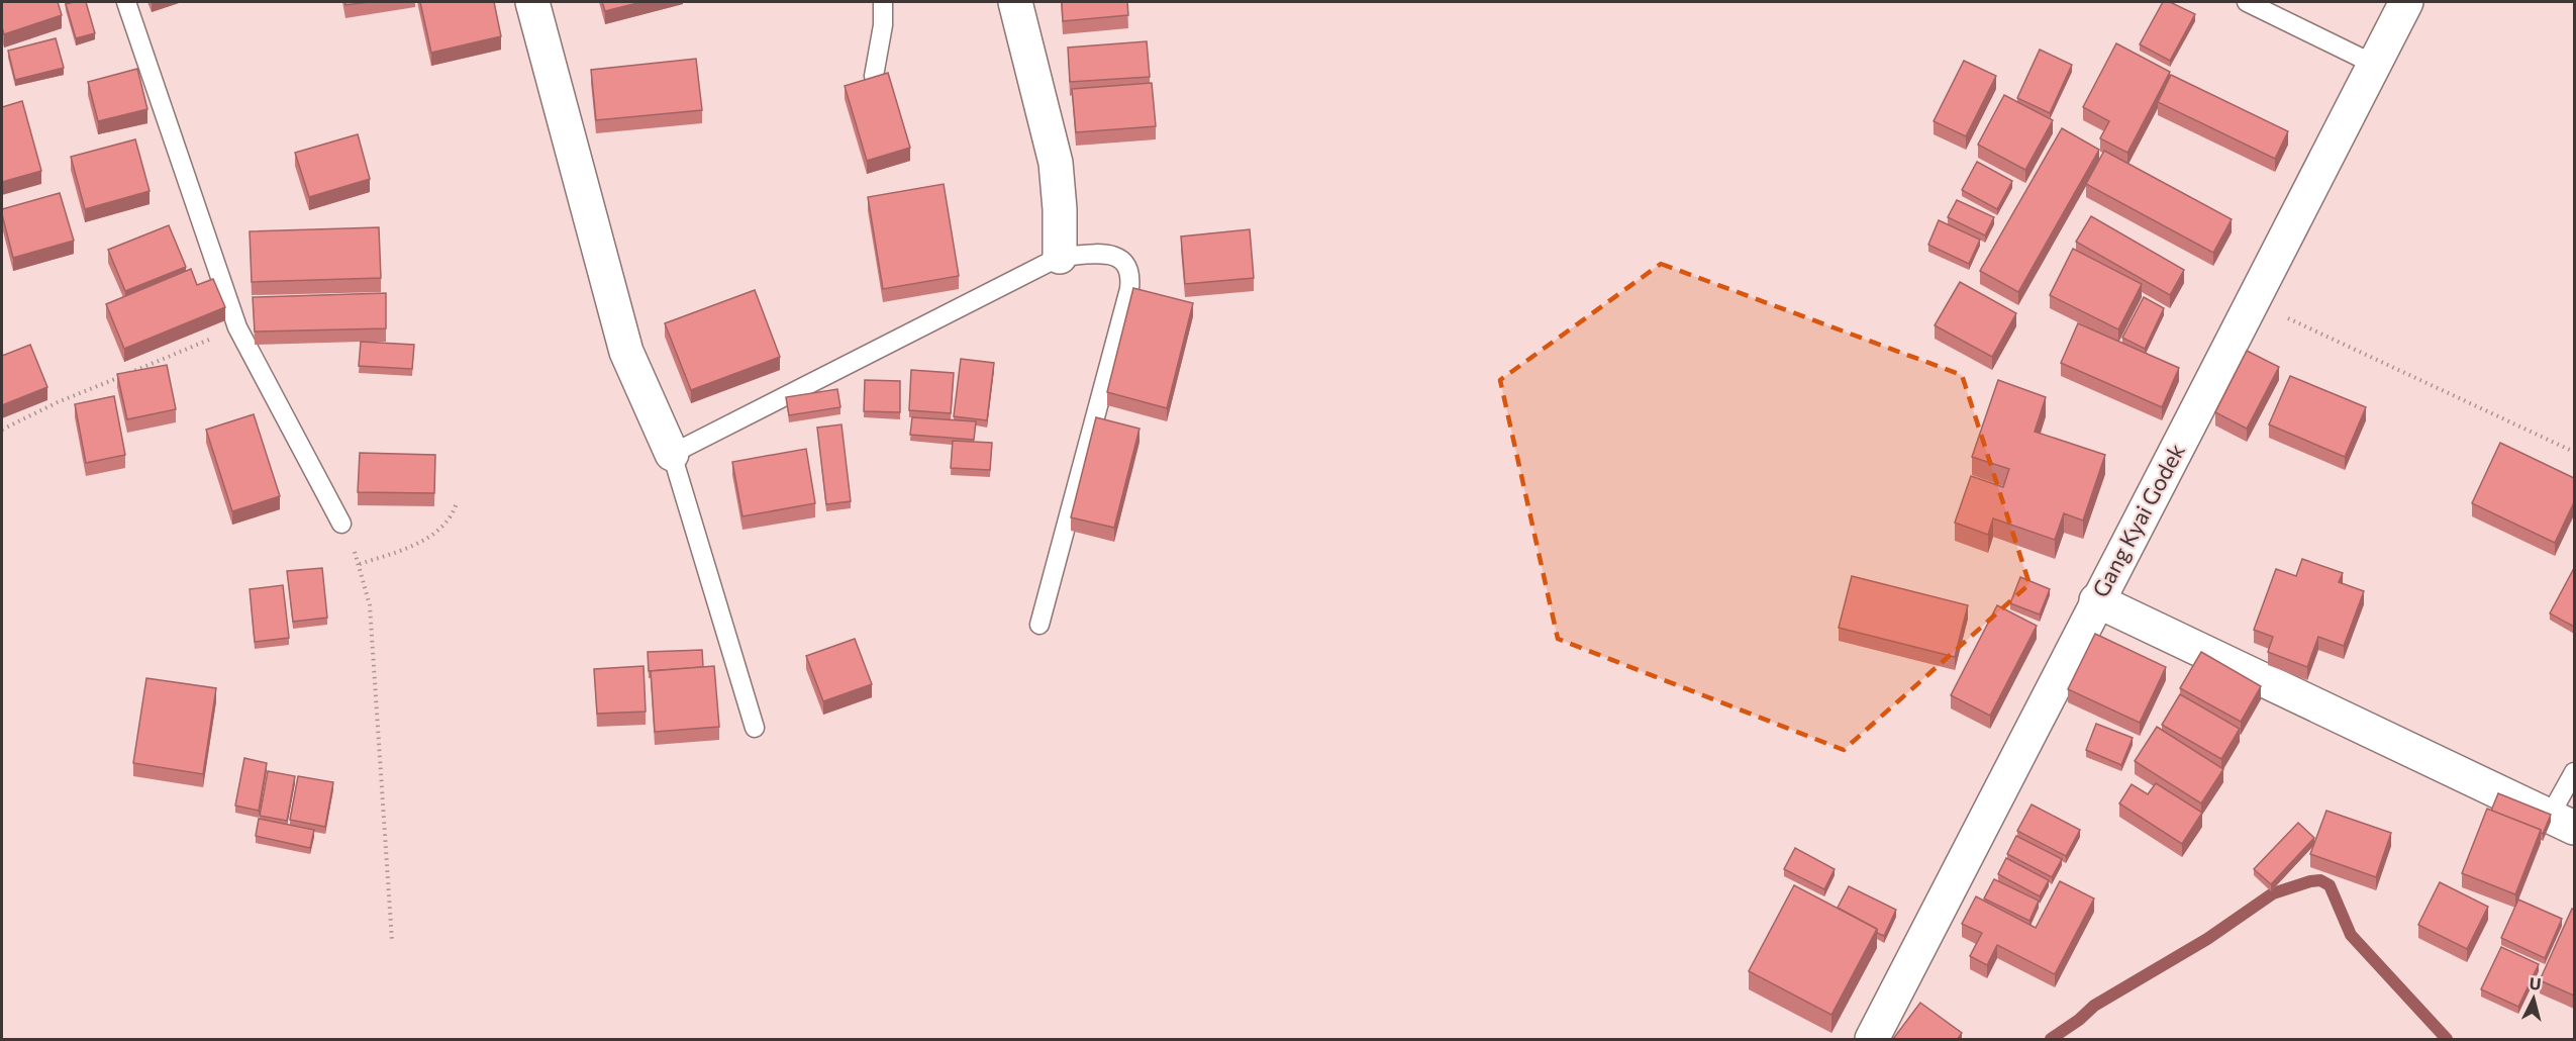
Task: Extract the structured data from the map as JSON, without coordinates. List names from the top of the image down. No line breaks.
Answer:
{"streets":{"street":["Gang Kyai Godek"]},"north":"top"}
